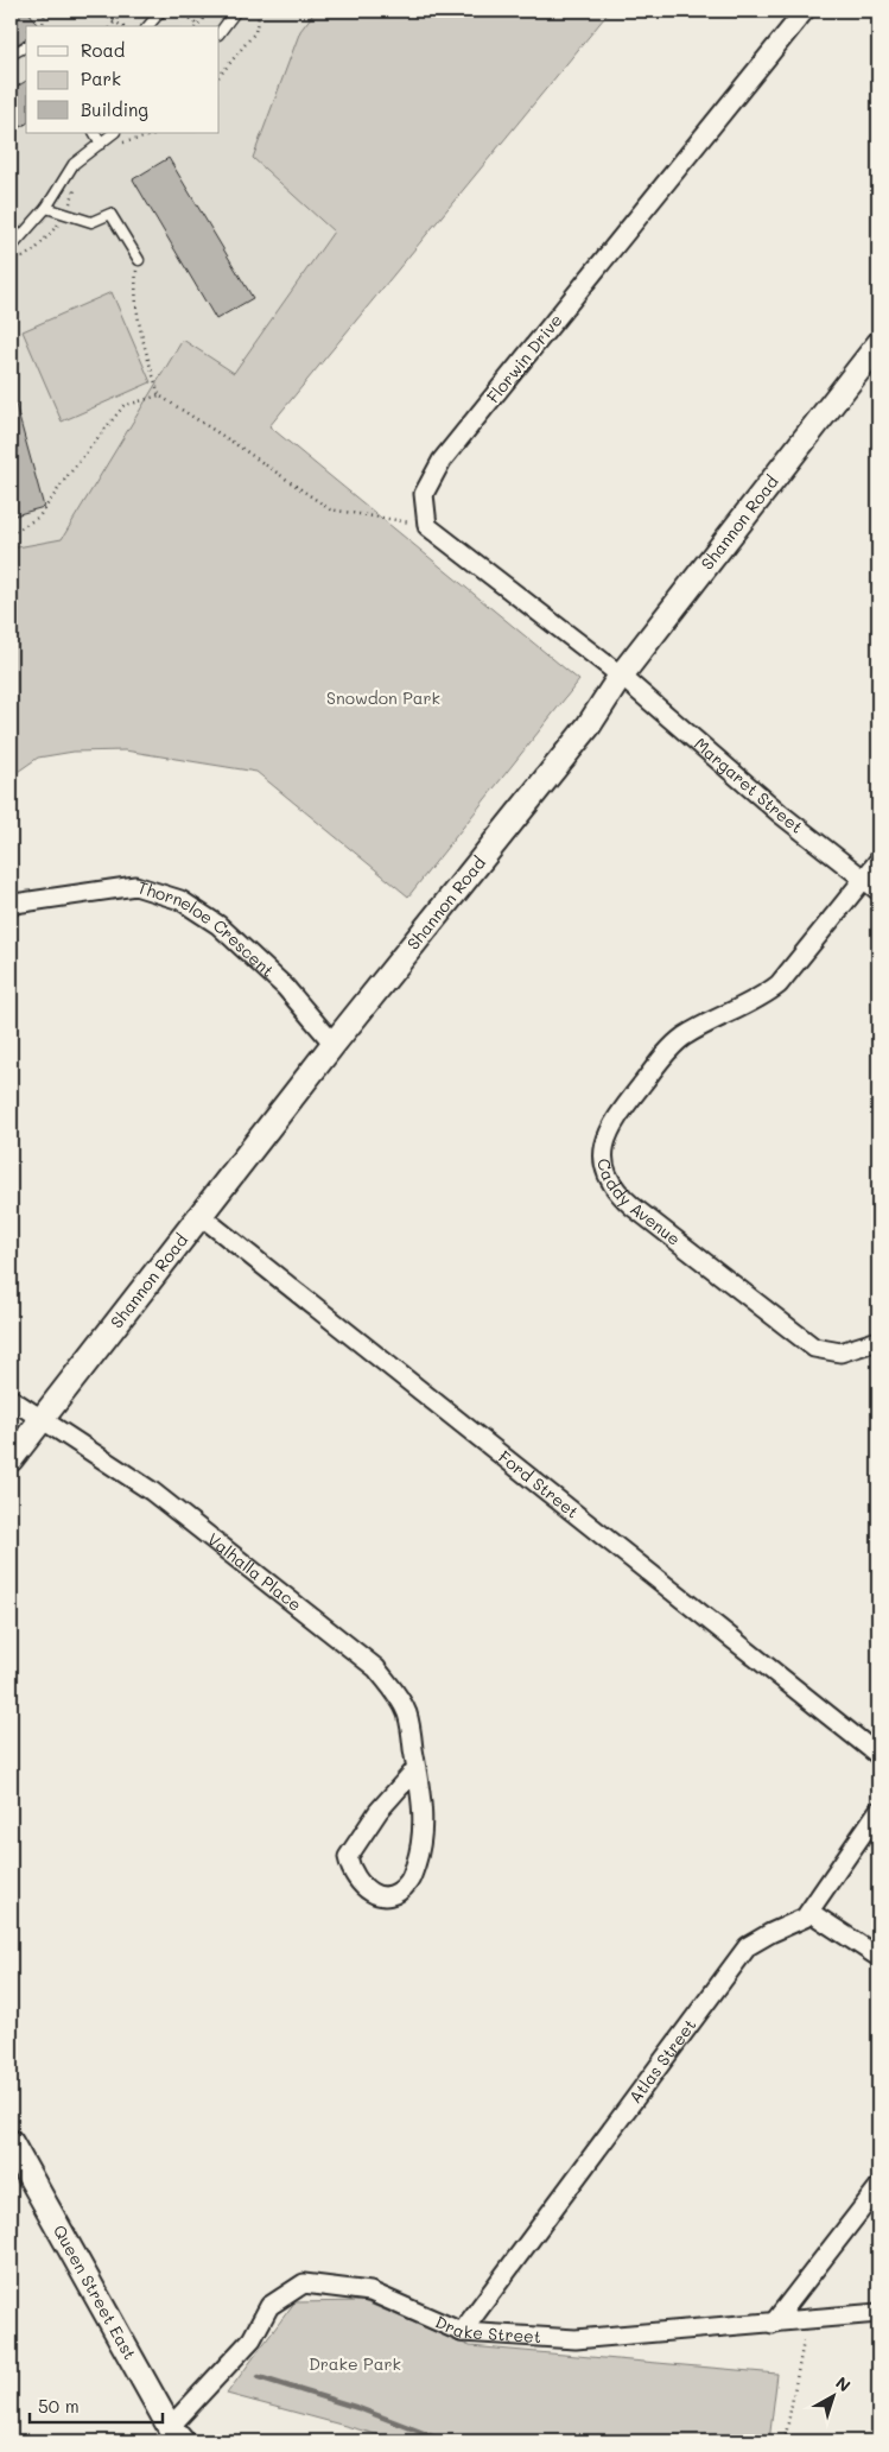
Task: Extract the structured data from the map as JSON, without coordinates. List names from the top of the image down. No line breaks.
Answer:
{"streets":{"street":["Florwin Drive","Shannon Road","Margaret Street","Thorneloe Crescent","Caddy Avenue","Ford Street","Valhalla Place","Atlas Street","Queen Street East","Drake Street"]},"crossings":[["Shannon Road","Margaret Street"],["Shannon Road","Thorneloe Crescent"],["Shannon Road","Ford Street"],["Shannon Road","Valhalla Place"],["Margaret Street","Caddy Avenue"],["Atlas Street","Drake Street"],["Queen Street East","Drake Street"]],"parks":["Snowdon Park","Drake Park"],"legend":["Road","Park","Building"],"scale_bar":"50 m","north":"top right"}
